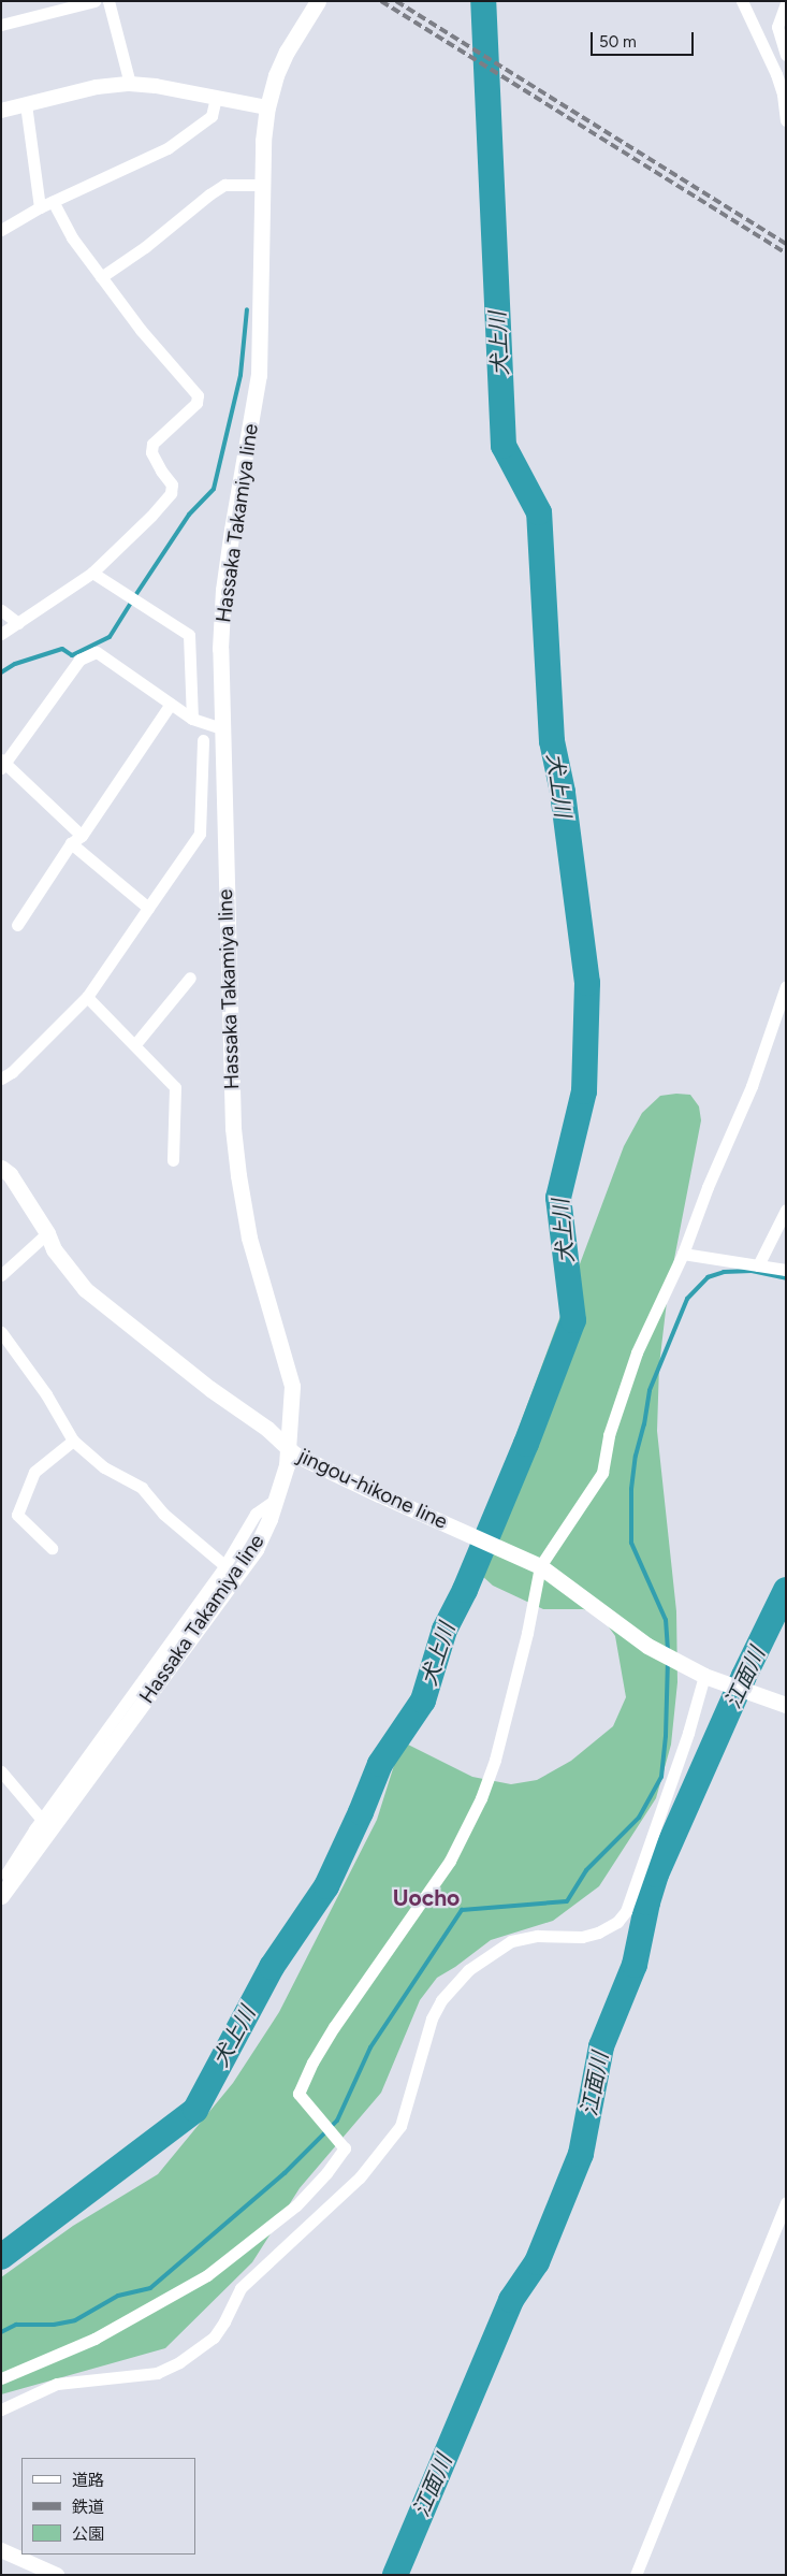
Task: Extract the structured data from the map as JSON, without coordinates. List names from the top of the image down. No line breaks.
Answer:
{"streets":{"main road":["Hassaka Takamiya line","jingou-hikone line"]},"crossings":[["Hassaka Takamiya line","jingou-hikone line"]],"districts":["Uocho"],"water":["犬上川","江面川"],"legend":["道路","鉄道","公園"],"scale_bar":"50 m"}
